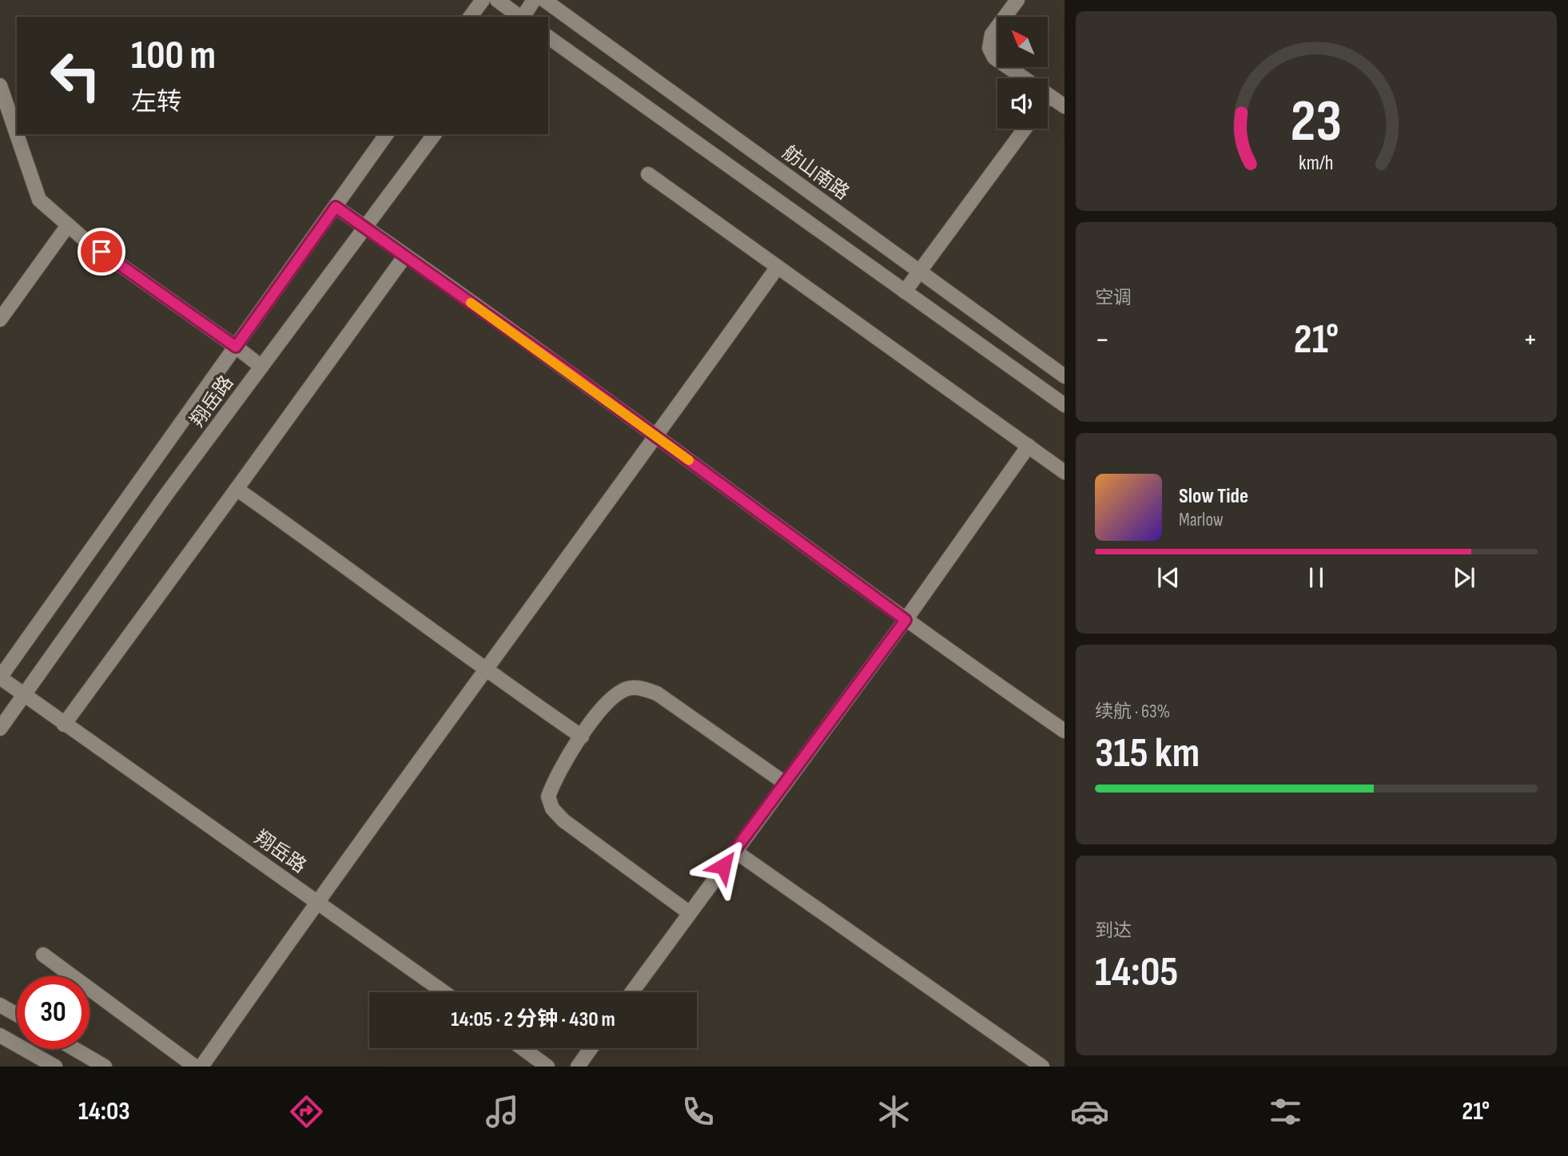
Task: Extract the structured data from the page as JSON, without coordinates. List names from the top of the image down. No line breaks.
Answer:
{"streets":{"street":["舫山南路","翔岳路"]},"north":"top left","page":{"turn":["100 m","左转"],"tile":["空调",["续航 · 63%","315 km"],["到达","14:05"]],"heat":["−","21°","+"],"song":["Slow Tide","Marlow"],"limit":"30","trip":"14:05 · 2 分钟 · 430 m","tabs":["14:03","21°"],"gauge":["23","km/h"]}}
